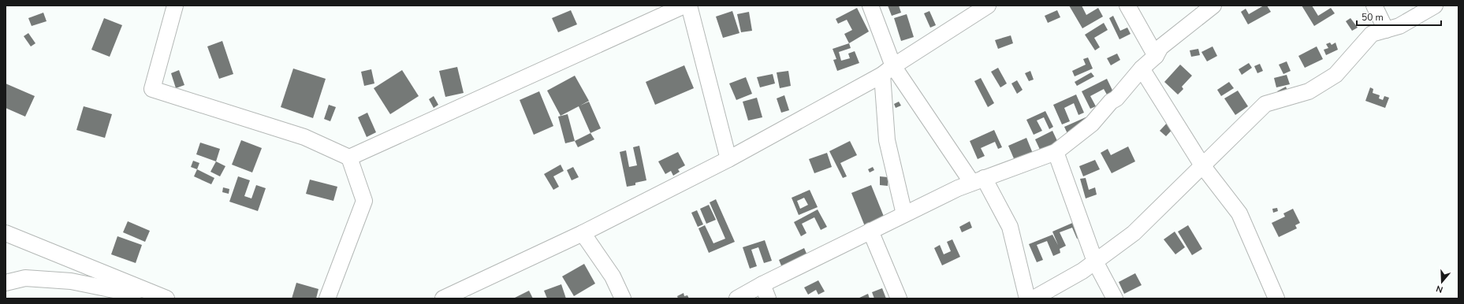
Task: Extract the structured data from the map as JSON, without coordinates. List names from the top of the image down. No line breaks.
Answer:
{"scale_bar":"50 m","north":"bottom"}
